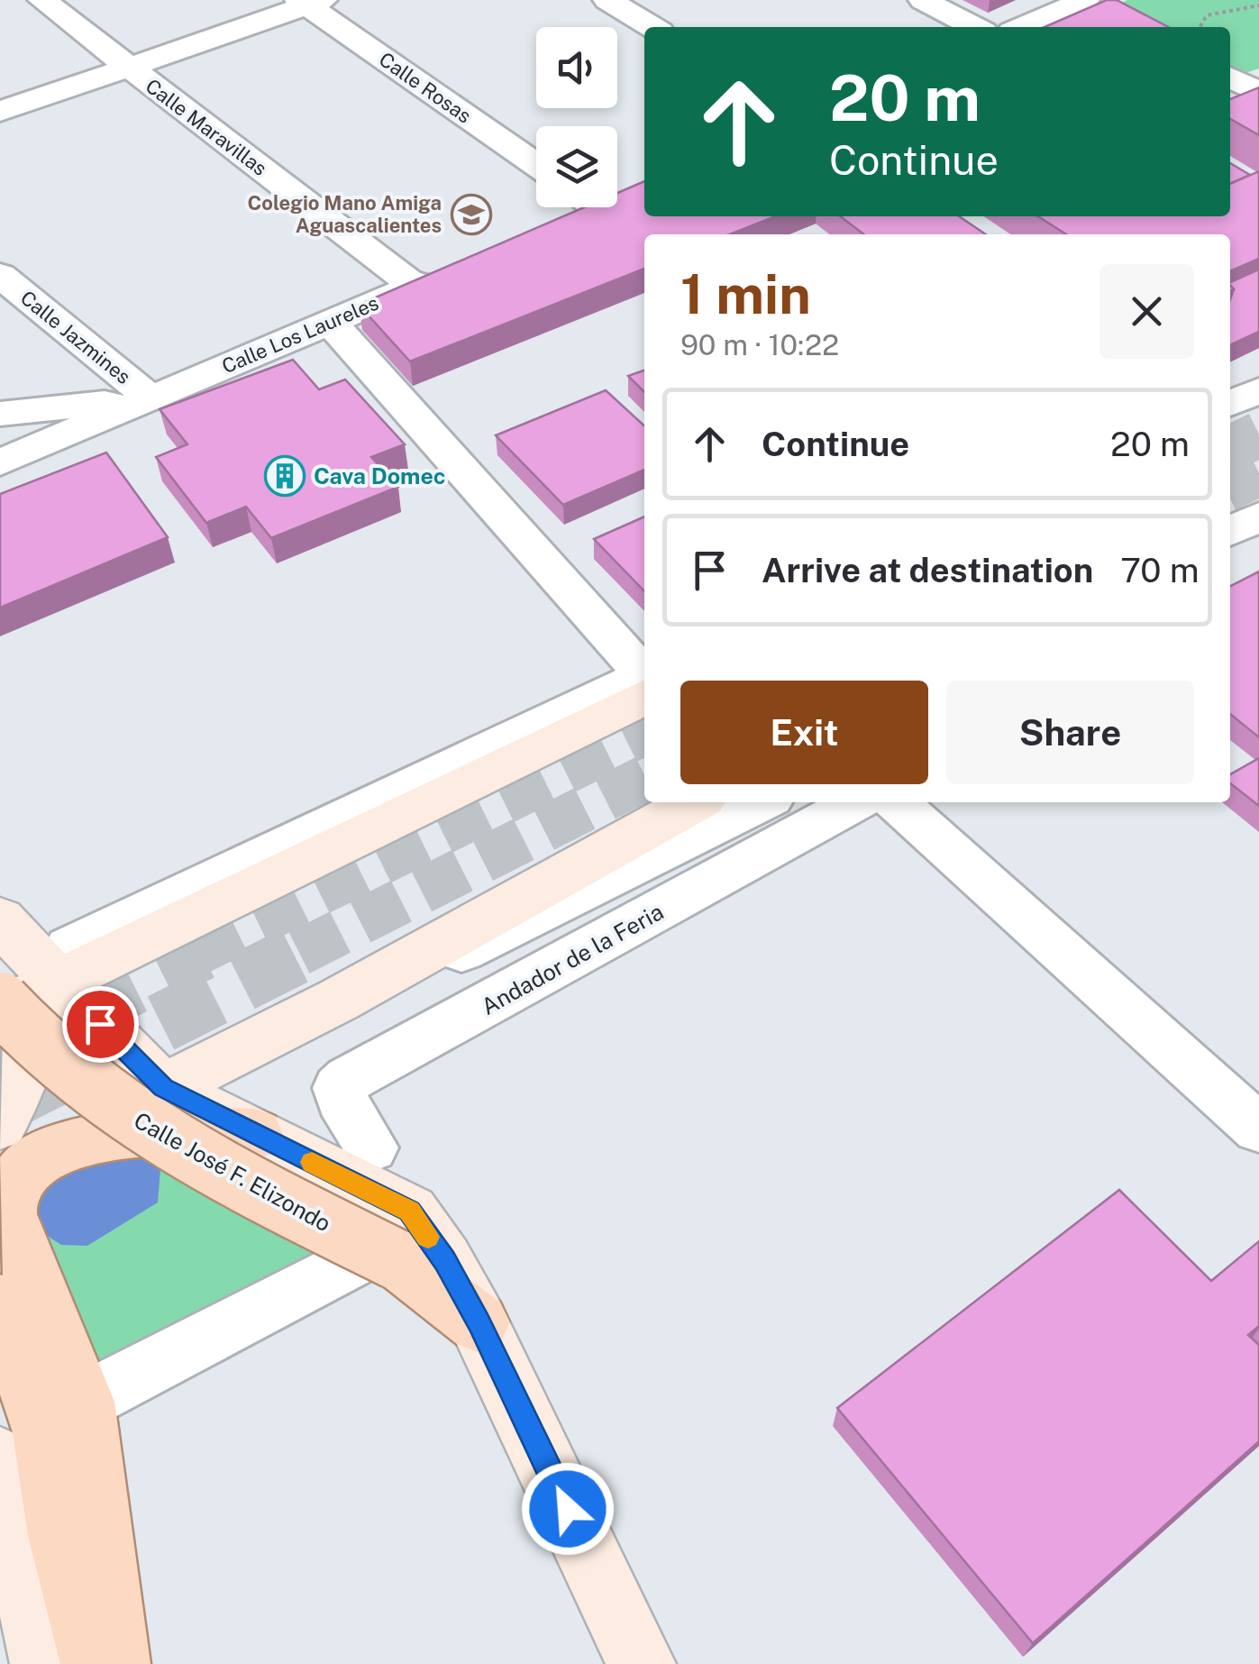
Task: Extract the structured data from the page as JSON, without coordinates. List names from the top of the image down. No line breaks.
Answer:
{"streets":{"main road":["Calle José F. Elizondo"],"street":["Calle Rosas","Calle Maravillas","Calle Los Laureles","Calle Jazmines","Andador de la Feria"]},"crossings":[["Calle Maravillas","Calle Los Laureles"],["Calle Los Laureles","Calle Jazmines"]],"places":{"school or university":["Colegio Mano Amiga Aguascalientes"],"building":["Cava Domec"]},"page":{"turn":["20 m","Continue"],"heading":["1 min","90 m · 10:22"],"list":[{"name":"Continue","value":"20 m"},{"name":"Arrive at destination","value":"70 m"}],"buttons":["Exit","Share"]}}
